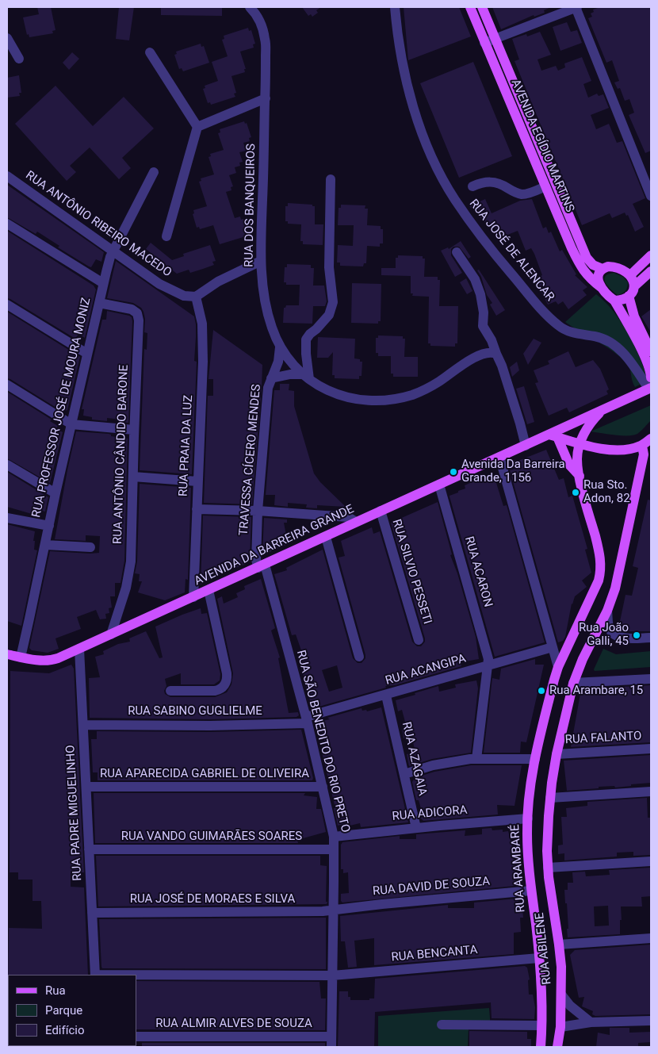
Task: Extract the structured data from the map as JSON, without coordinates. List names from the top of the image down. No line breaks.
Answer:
{"streets":{"main road":["AVENIDA EGÍDIO MARTINS","AVENIDA DA BARREIRA GRANDE","RUA ARAMBARÉ","RUA ABILENE"],"street":["RUA DOS BANQUEIROS","RUA ANTÔNIO RIBEIRO MACEDO","RUA JOSÉ DE ALENCAR","RUA PROFESSOR JOSÉ DE MOURA MONIZ","RUA PRAIA DA LUZ","RUA ANTÔNIO CÂNDIDO BARONE","TRAVESSA CÍCERO MENDES","RUA SILVIO PESSETI","RUA ACARON","RUA ACANGIPA","RUA SABINO GUGLIELME","RUA FALANTO","RUA SÃO BENEDITO DO RIO PRETO","RUA AZAGAIA","RUA APARECIDA GABRIEL DE OLIVEIRA","RUA PADRE MIGUELINHO","RUA ADICORA","RUA VANDO GUIMARÃES SOARES","RUA DAVID DE SOUZA","RUA JOSÉ DE MORAES E SILVA","RUA BENCANTA","RUA ALMIR ALVES DE SOUZA"]},"crossings":[["RUA DOS BANQUEIROS","TRAVESSA CÍCERO MENDES"],["RUA ANTÔNIO RIBEIRO MACEDO","RUA PROFESSOR JOSÉ DE MOURA MONIZ"],["RUA ANTÔNIO RIBEIRO MACEDO","RUA PRAIA DA LUZ"],["RUA JOSÉ DE ALENCAR","AVENIDA DA BARREIRA GRANDE"],["RUA PROFESSOR JOSÉ DE MOURA MONIZ","RUA ANTÔNIO CÂNDIDO BARONE"],["RUA PROFESSOR JOSÉ DE MOURA MONIZ","AVENIDA DA BARREIRA GRANDE"],["RUA PRAIA DA LUZ","AVENIDA DA BARREIRA GRANDE"],["RUA ANTÔNIO CÂNDIDO BARONE","AVENIDA DA BARREIRA GRANDE"],["TRAVESSA CÍCERO MENDES","AVENIDA DA BARREIRA GRANDE"],["TRAVESSA CÍCERO MENDES","RUA SÃO BENEDITO DO RIO PRETO"],["AVENIDA DA BARREIRA GRANDE","RUA SILVIO PESSETI"],["AVENIDA DA BARREIRA GRANDE","RUA ACARON"],["AVENIDA DA BARREIRA GRANDE","RUA SÃO BENEDITO DO RIO PRETO"],["AVENIDA DA BARREIRA GRANDE","RUA PADRE MIGUELINHO"],["RUA ACARON","RUA ACANGIPA"],["RUA ACANGIPA","RUA SABINO GUGLIELME"],["RUA ACANGIPA","RUA SÃO BENEDITO DO RIO PRETO"],["RUA ACANGIPA","RUA AZAGAIA"],["RUA SABINO GUGLIELME","RUA SÃO BENEDITO DO RIO PRETO"],["RUA SABINO GUGLIELME","RUA PADRE MIGUELINHO"],["RUA SÃO BENEDITO DO RIO PRETO","RUA APARECIDA GABRIEL DE OLIVEIRA"],["RUA SÃO BENEDITO DO RIO PRETO","RUA ADICORA"],["RUA SÃO BENEDITO DO RIO PRETO","RUA VANDO GUIMARÃES SOARES"],["RUA SÃO BENEDITO DO RIO PRETO","RUA DAVID DE SOUZA"],["RUA SÃO BENEDITO DO RIO PRETO","RUA JOSÉ DE MORAES E SILVA"],["RUA SÃO BENEDITO DO RIO PRETO","RUA BENCANTA"],["RUA SÃO BENEDITO DO RIO PRETO","RUA ALMIR ALVES DE SOUZA"],["RUA AZAGAIA","RUA ADICORA"],["RUA APARECIDA GABRIEL DE OLIVEIRA","RUA PADRE MIGUELINHO"],["RUA PADRE MIGUELINHO","RUA VANDO GUIMARÃES SOARES"],["RUA PADRE MIGUELINHO","RUA JOSÉ DE MORAES E SILVA"],["RUA ADICORA","RUA ARAMBARÉ"],["RUA ARAMBARÉ","RUA DAVID DE SOUZA"],["RUA ARAMBARÉ","RUA BENCANTA"],["RUA DAVID DE SOUZA","RUA JOSÉ DE MORAES E SILVA"]],"places":["Avenida Da Barreira Grande, 1156","Rua Sto. Adon, 82","Rua João Galli, 45","Rua Arambare, 15"],"legend":["Rua","Parque","Edifício"]}
